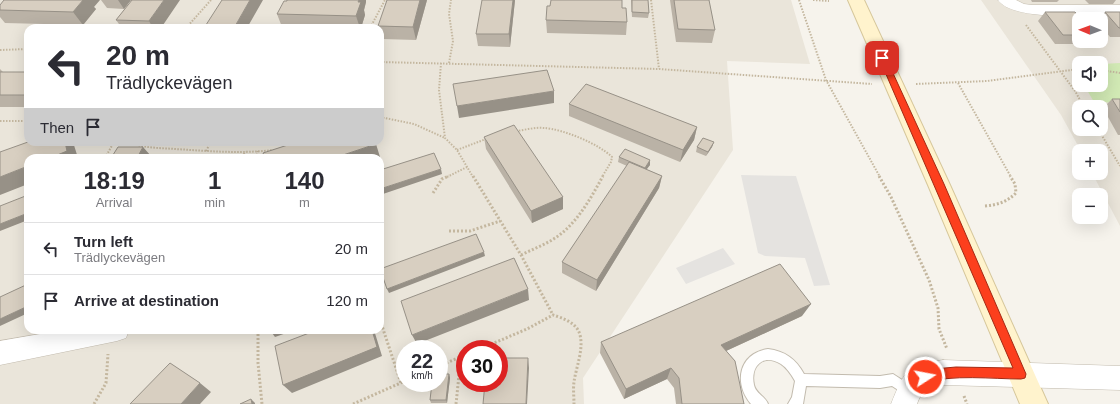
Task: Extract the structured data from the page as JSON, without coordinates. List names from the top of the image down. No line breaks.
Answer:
{"north":"left","page":{"map_buttons":["+","−"],"turn":["20 m","Trädlyckevägen"],"then":"Then","eta":["18:19","Arrival","1","min","140","m"],"list":[{"name":"Turn left","note":"Trädlyckevägen","value":"20 m"},{"name":"Arrive at destination","value":"120 m"}],"speed":"22 km/h","limit":"30"}}
